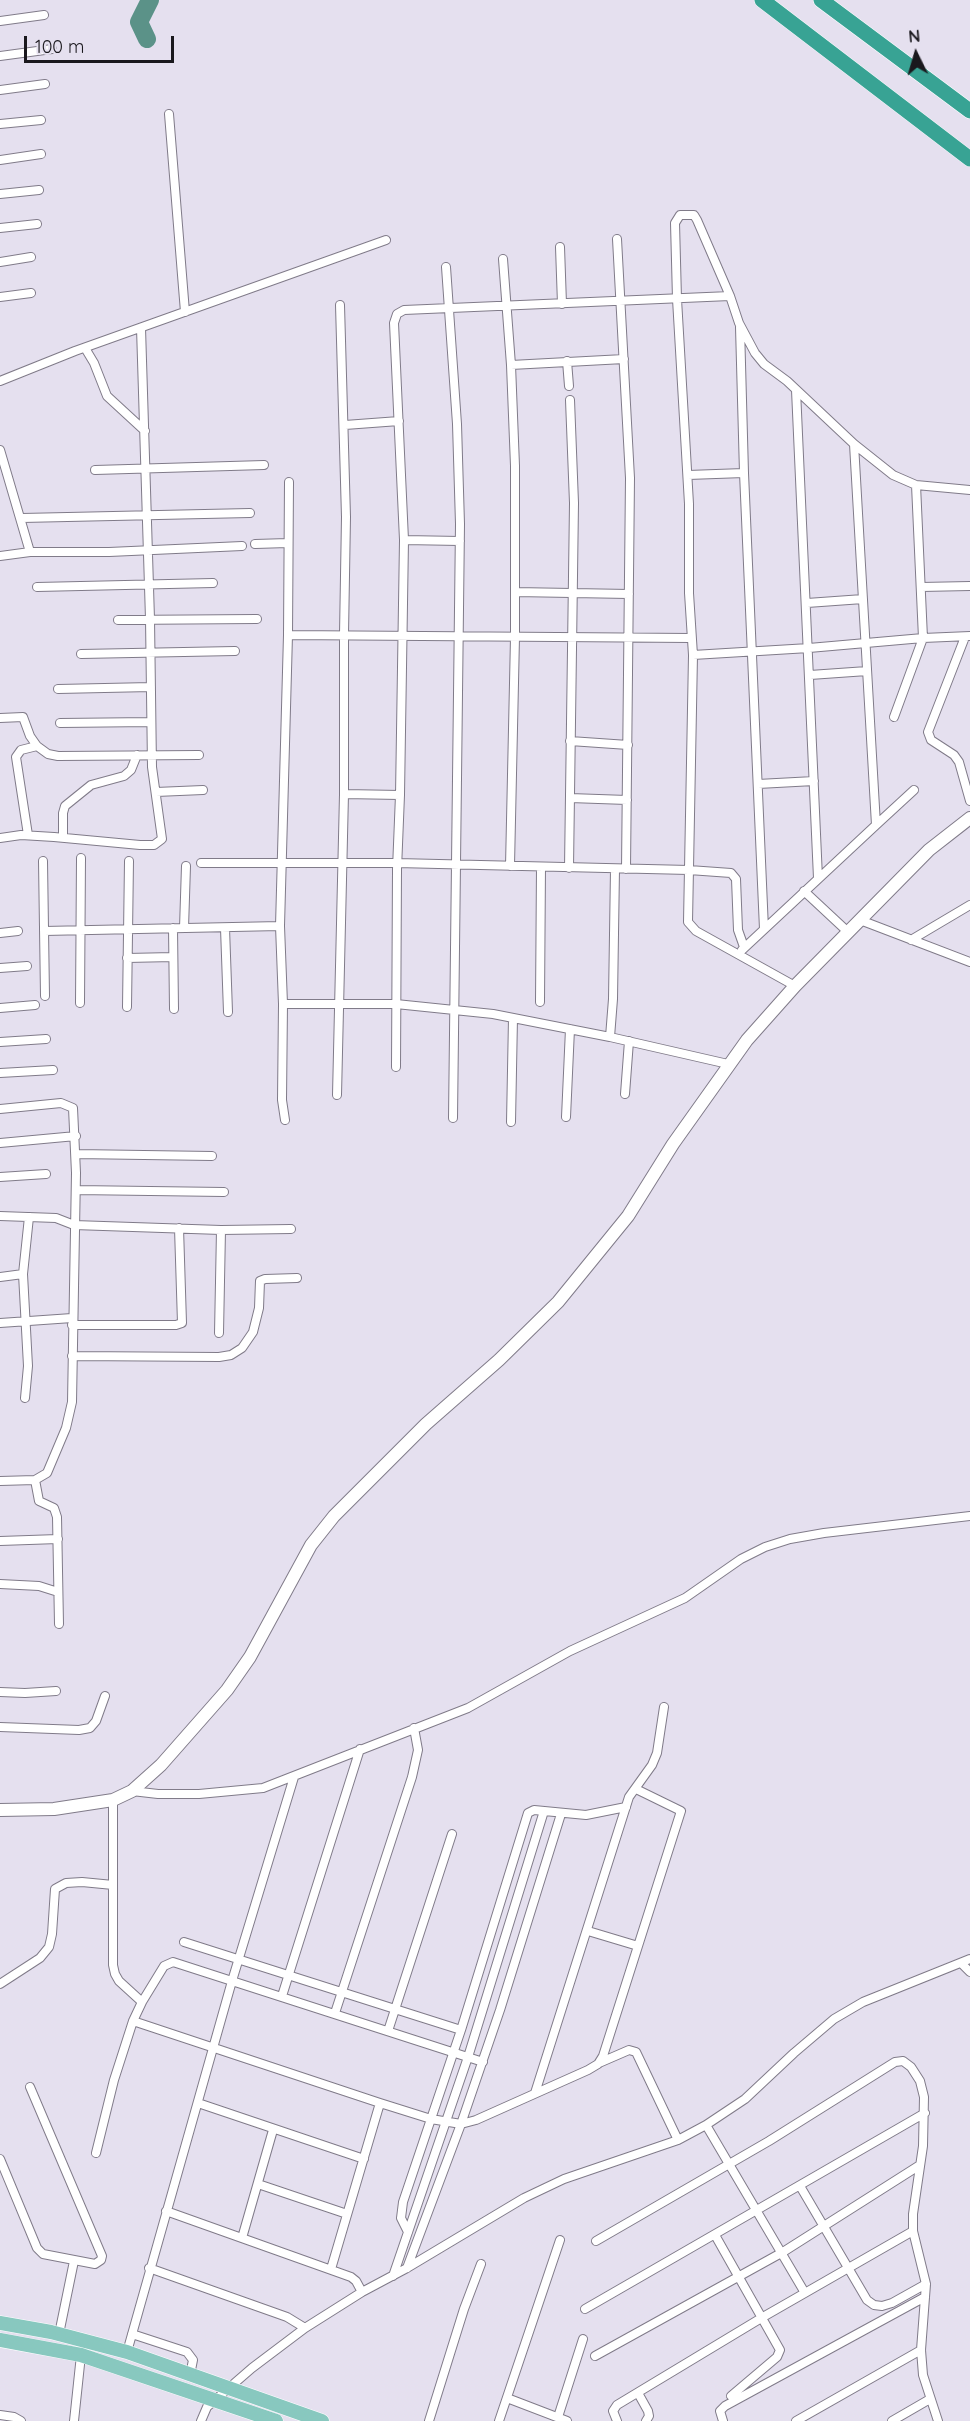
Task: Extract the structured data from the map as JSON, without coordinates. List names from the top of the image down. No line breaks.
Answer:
{"scale_bar":"100 m","north":"top"}
